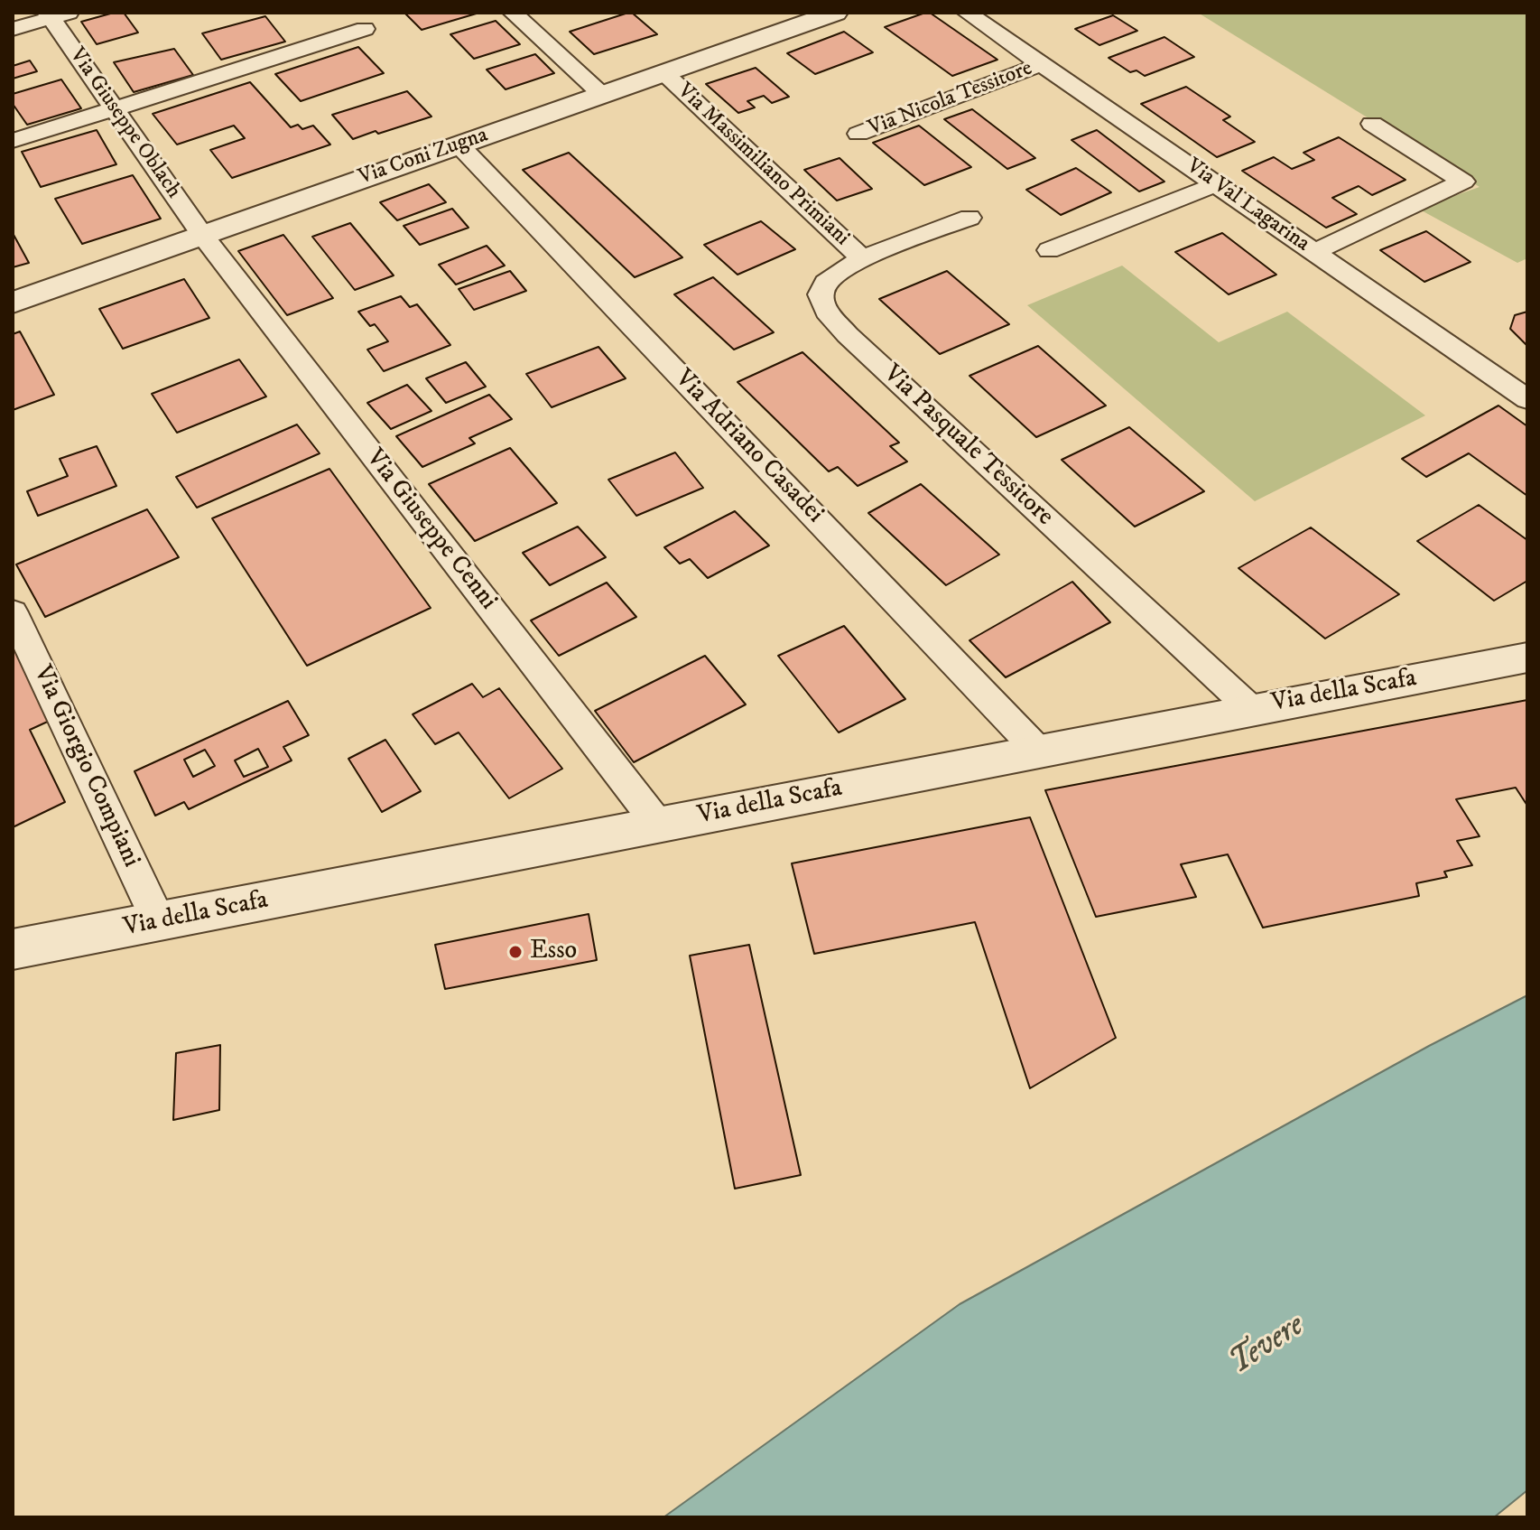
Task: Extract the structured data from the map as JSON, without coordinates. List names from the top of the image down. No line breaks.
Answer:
{"streets":{"street":["Via Nicola Tessitore","Via Giuseppe Oblach","Via Coni Zugna","Via Massimiliano Primiani","Via Val Lagarina","Via Pasquale Tessitore","Via Adriano Casadei","Via Giuseppe Cenni","Via della Scafa","Via Giorgio Compiani"]},"crossings":[["Via Nicola Tessitore","Via Val Lagarina"],["Via Giuseppe Oblach","Via Coni Zugna"],["Via Giuseppe Oblach","Via Giuseppe Cenni"],["Via Coni Zugna","Via Massimiliano Primiani"],["Via Coni Zugna","Via Adriano Casadei"],["Via Coni Zugna","Via Giuseppe Cenni"],["Via Massimiliano Primiani","Via Pasquale Tessitore"],["Via Pasquale Tessitore","Via della Scafa"],["Via Adriano Casadei","Via della Scafa"],["Via Giuseppe Cenni","Via della Scafa"],["Via della Scafa","Via Giorgio Compiani"]],"water":["Tevere"],"places":["Esso"]}
